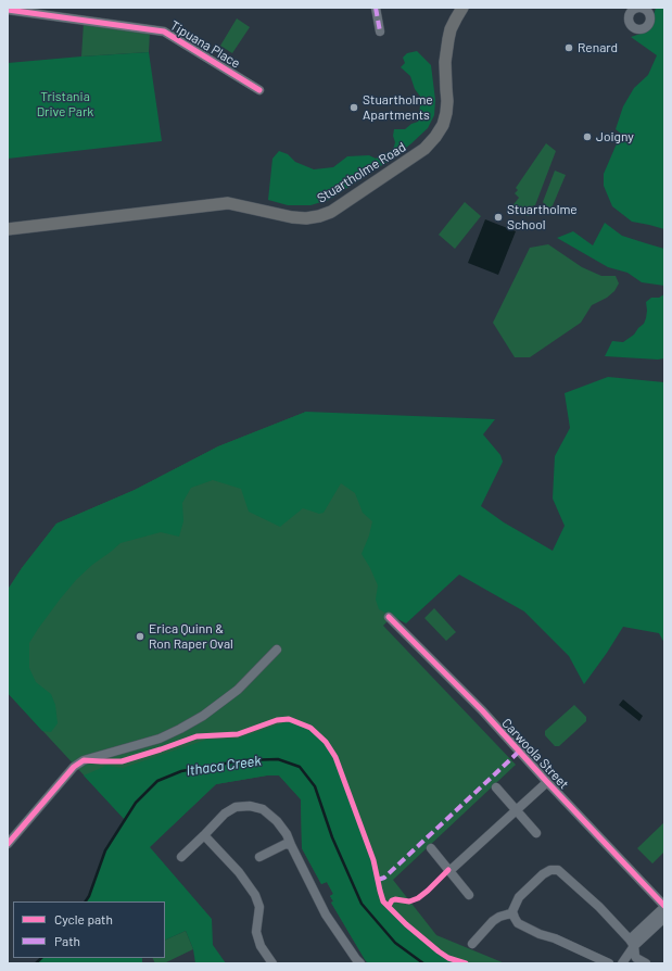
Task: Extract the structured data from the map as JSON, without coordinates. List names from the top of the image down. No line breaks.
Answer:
{"streets":{"main road":["Stuartholme Road"],"street":["Tipuana Place","Carwoola Street"]},"water":["Ithaca Creek"],"parks":["Tristania Drive Park"],"places":["Renard","Stuartholme Apartments","Joigny","Stuartholme School","Erica Quinn & Ron Raper Oval"],"legend":["Cycle path","Path"]}
